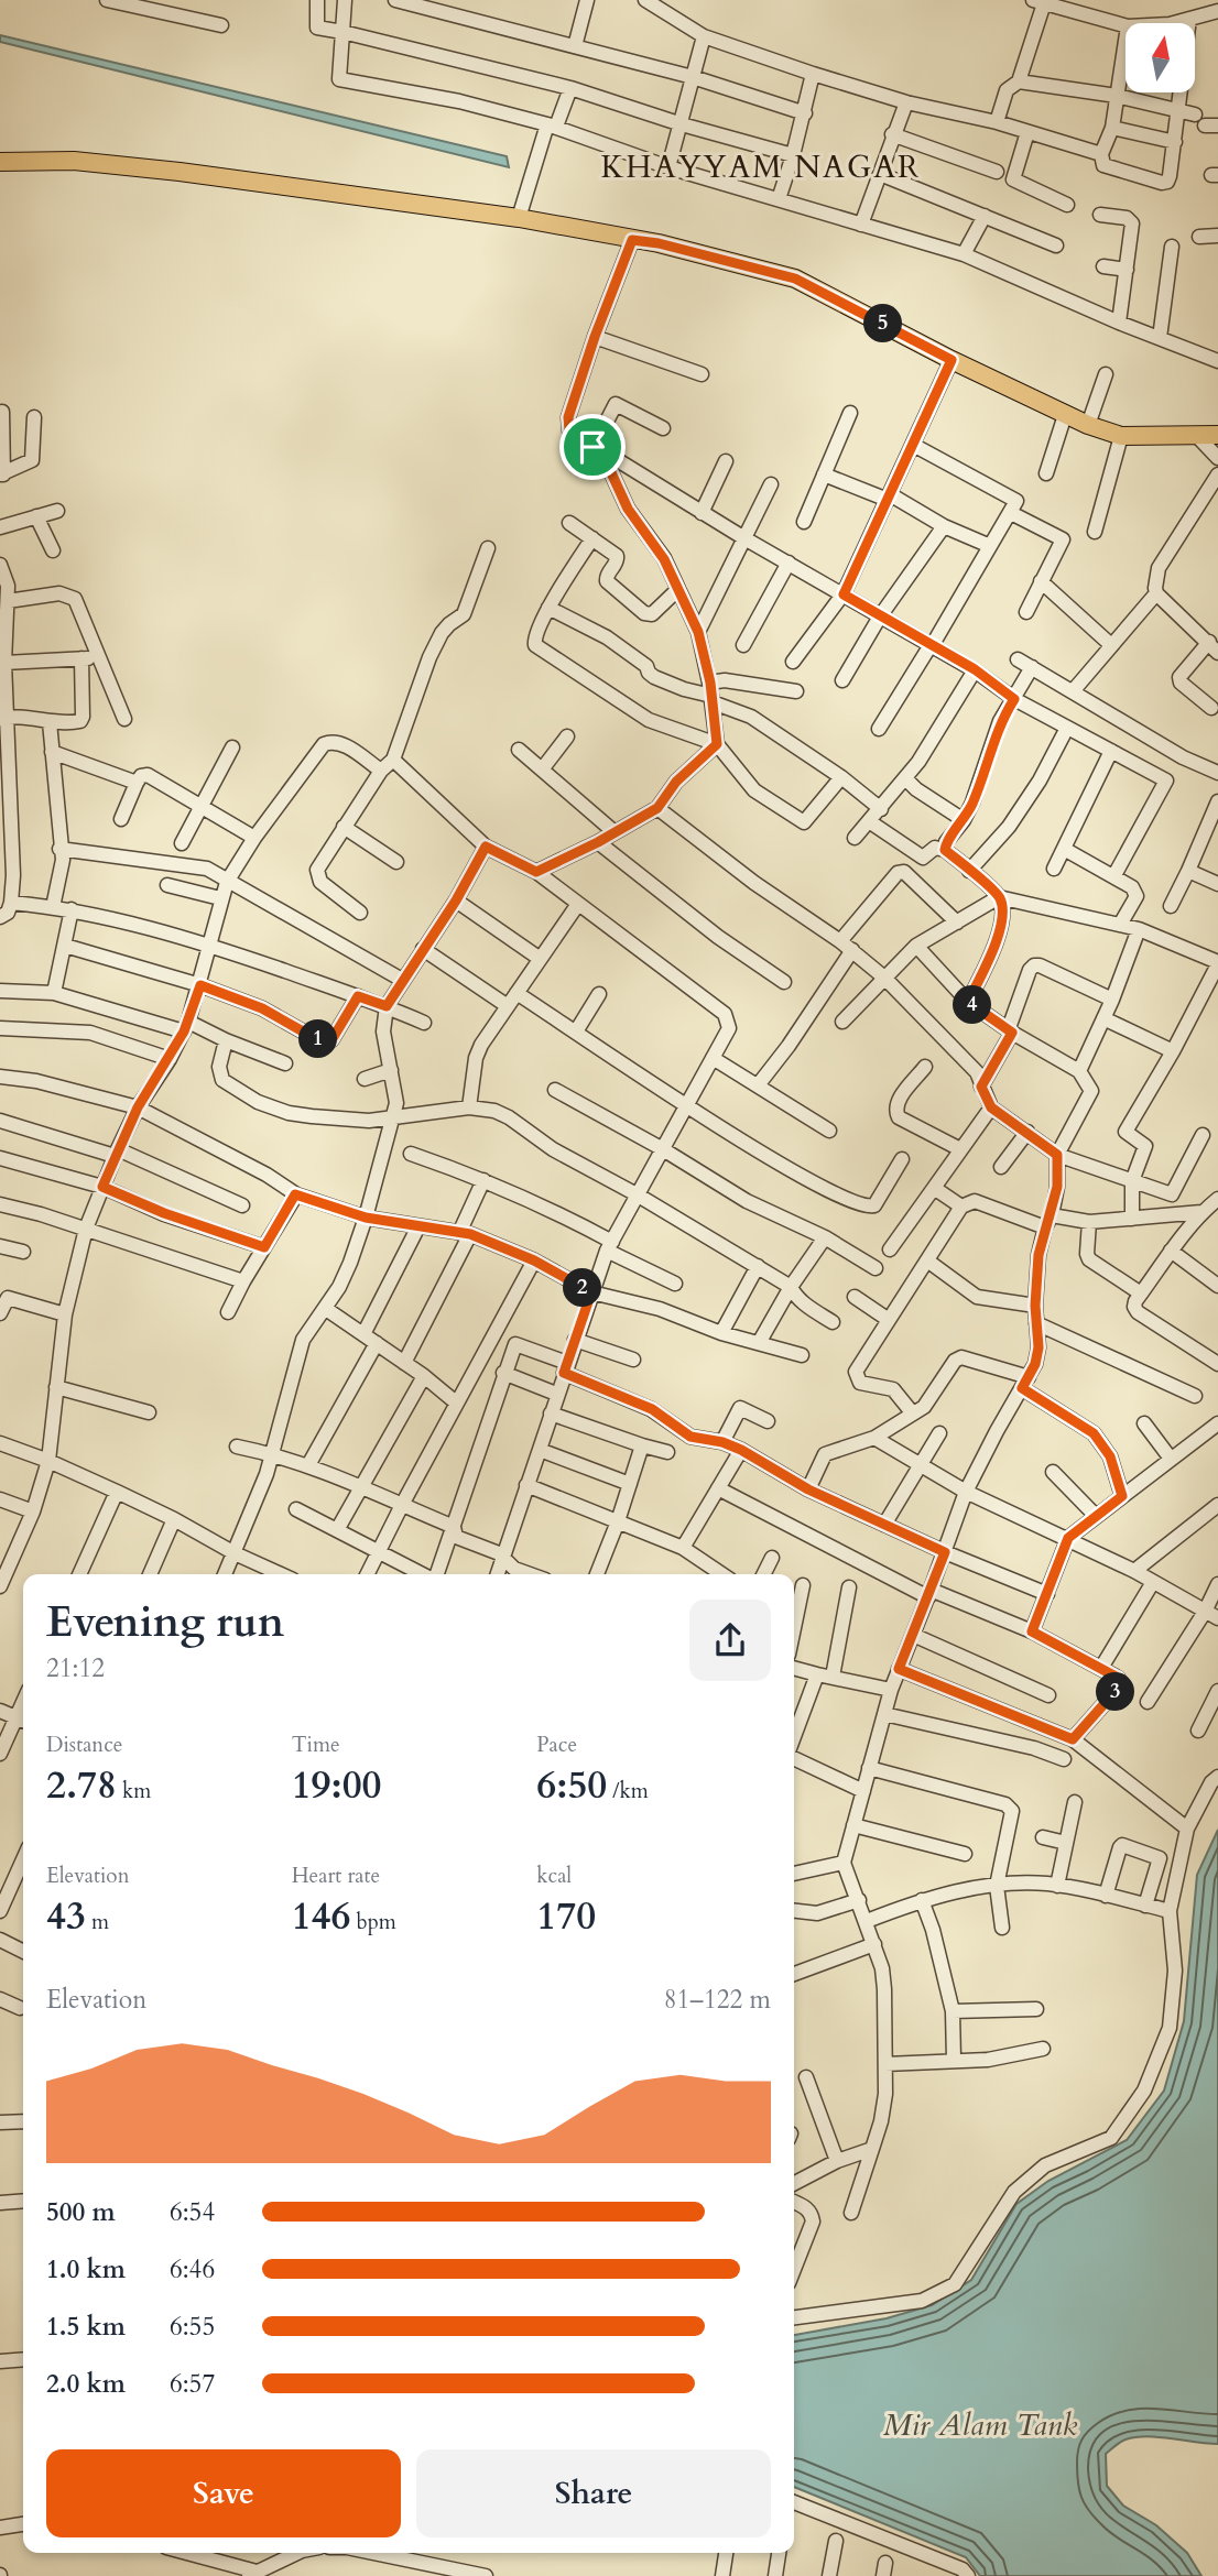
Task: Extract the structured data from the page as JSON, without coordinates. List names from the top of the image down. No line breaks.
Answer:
{"districts":["KHAYYAM NAGAR"],"water":["Mir Alam Tank"],"north":"top","page":{"pins":["5","4","1","2","3"],"heading":["Evening run","21:12"],"stats":[["Distance","2.78 km"],["Time","19:00"],["Pace","6:50 /km"],["Elevation","43 m"],["Heart rate","146 bpm"],["kcal","170"]],"chart":["Elevation","81–122 m"],"list":[{"name":"500 m","note":"6:54"},{"name":"1.0 km","note":"6:46"},{"name":"1.5 km","note":"6:55"},{"name":"2.0 km","note":"6:57"}],"buttons":["Save","Share"]}}
